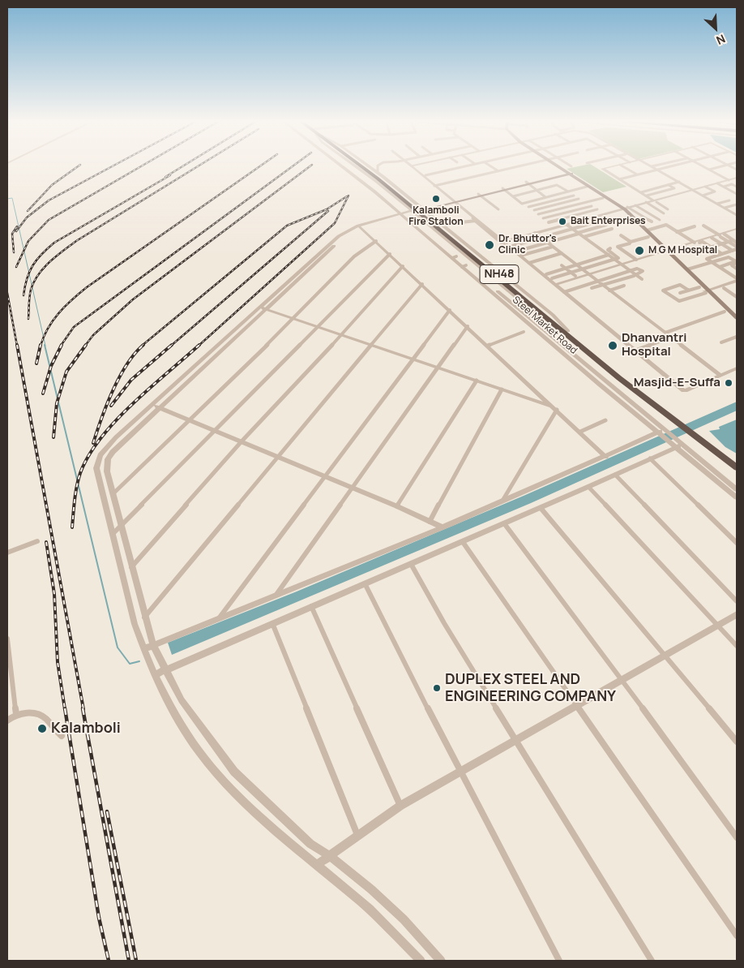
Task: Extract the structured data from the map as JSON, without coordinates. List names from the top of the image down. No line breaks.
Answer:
{"streets":{"highway":["NH48"],"street":["Steel Market Road"]},"places":["Kalamboli Fire Station","Bait Enterprises","Dr. Bhuttor's Clinic","M G M Hospital","Dhanvantri Hospital","Masjid-E-Suffa","DUPLEX STEEL AND ENGINEERING COMPANY","Kalamboli"],"north":"bottom right"}
